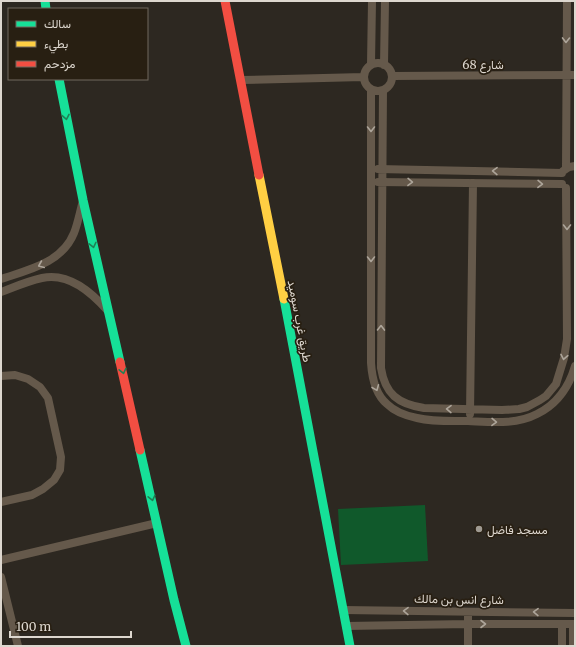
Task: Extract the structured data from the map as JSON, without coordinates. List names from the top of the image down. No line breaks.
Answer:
{"streets":{"street":["شارع 68","طريق غرب سوميد","شارع انس بن مالك"]},"crossings":[["طريق غرب سوميد","شارع انس بن مالك"]],"places":["مسجد فاضل"],"legend":["سالك","بطيء","مزدحم"],"scale_bar":"100 m"}
